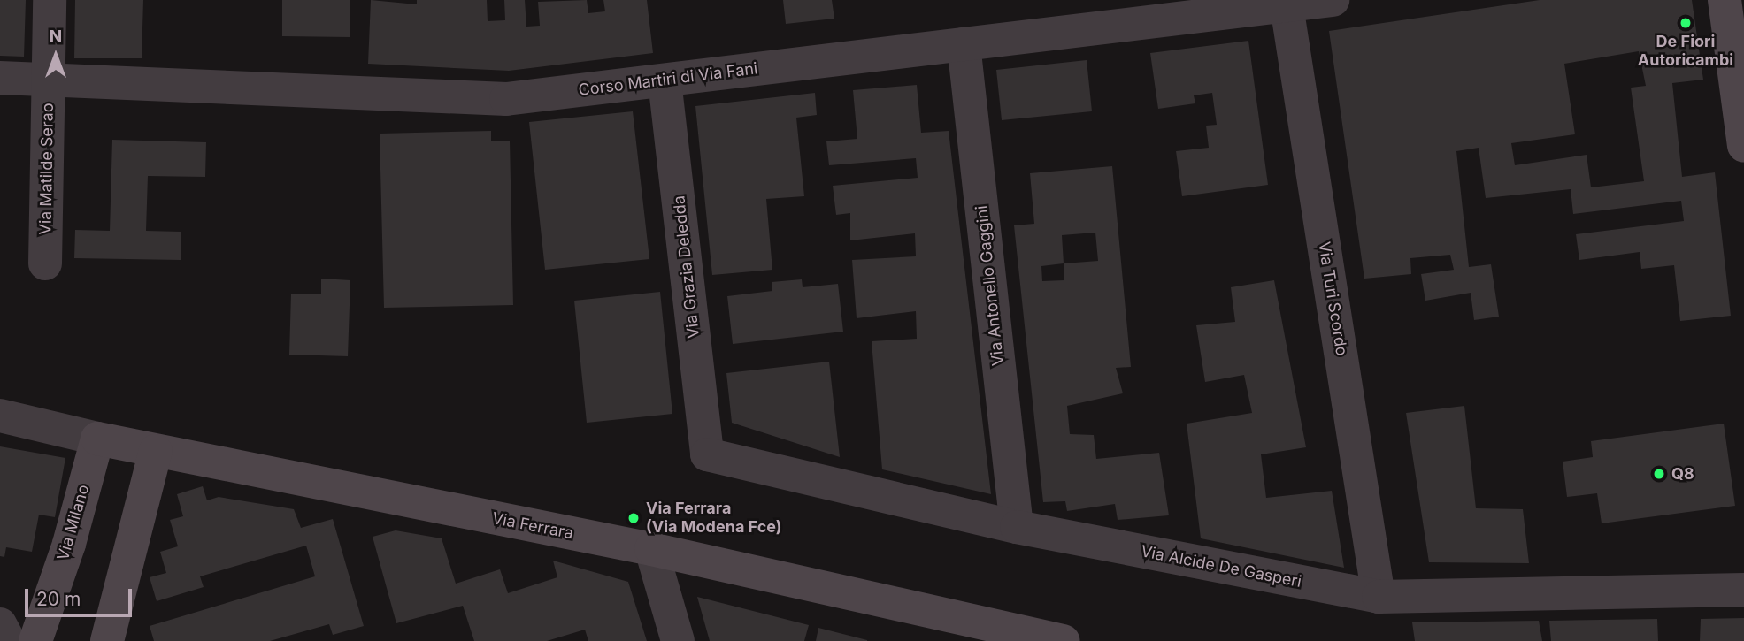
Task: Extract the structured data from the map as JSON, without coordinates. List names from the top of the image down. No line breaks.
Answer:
{"streets":{"street":["Corso Martiri di Via Fani","Via Matilde Serao","Via Grazia Deledda","Via Antonello Gaggini","Via Turi Scordo","Via Milano","Via Ferrara","Via Alcide De Gasperi"]},"crossings":[["Corso Martiri di Via Fani","Via Matilde Serao"],["Corso Martiri di Via Fani","Via Grazia Deledda"],["Corso Martiri di Via Fani","Via Antonello Gaggini"],["Corso Martiri di Via Fani","Via Turi Scordo"],["Via Grazia Deledda","Via Alcide De Gasperi"],["Via Antonello Gaggini","Via Alcide De Gasperi"],["Via Turi Scordo","Via Alcide De Gasperi"],["Via Milano","Via Ferrara"]],"places":["De Fiori Autoricambi","Q8","Via Ferrara (Via Modena Fce)"],"scale_bar":"20 m","north":"top"}
